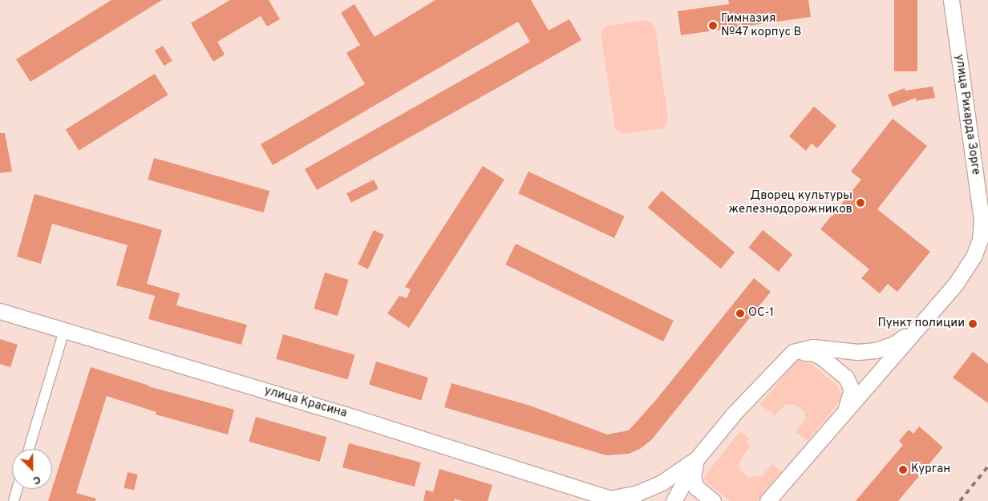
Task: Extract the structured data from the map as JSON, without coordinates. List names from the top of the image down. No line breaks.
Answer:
{"streets":{"main road":["улица Рихарда Зорге","улица Красина"]},"places":["Гимназия №47 корпус В","Дворец культуры железнодорожников","ОС-1","Пункт полиции","Курган"],"north":"bottom right"}
